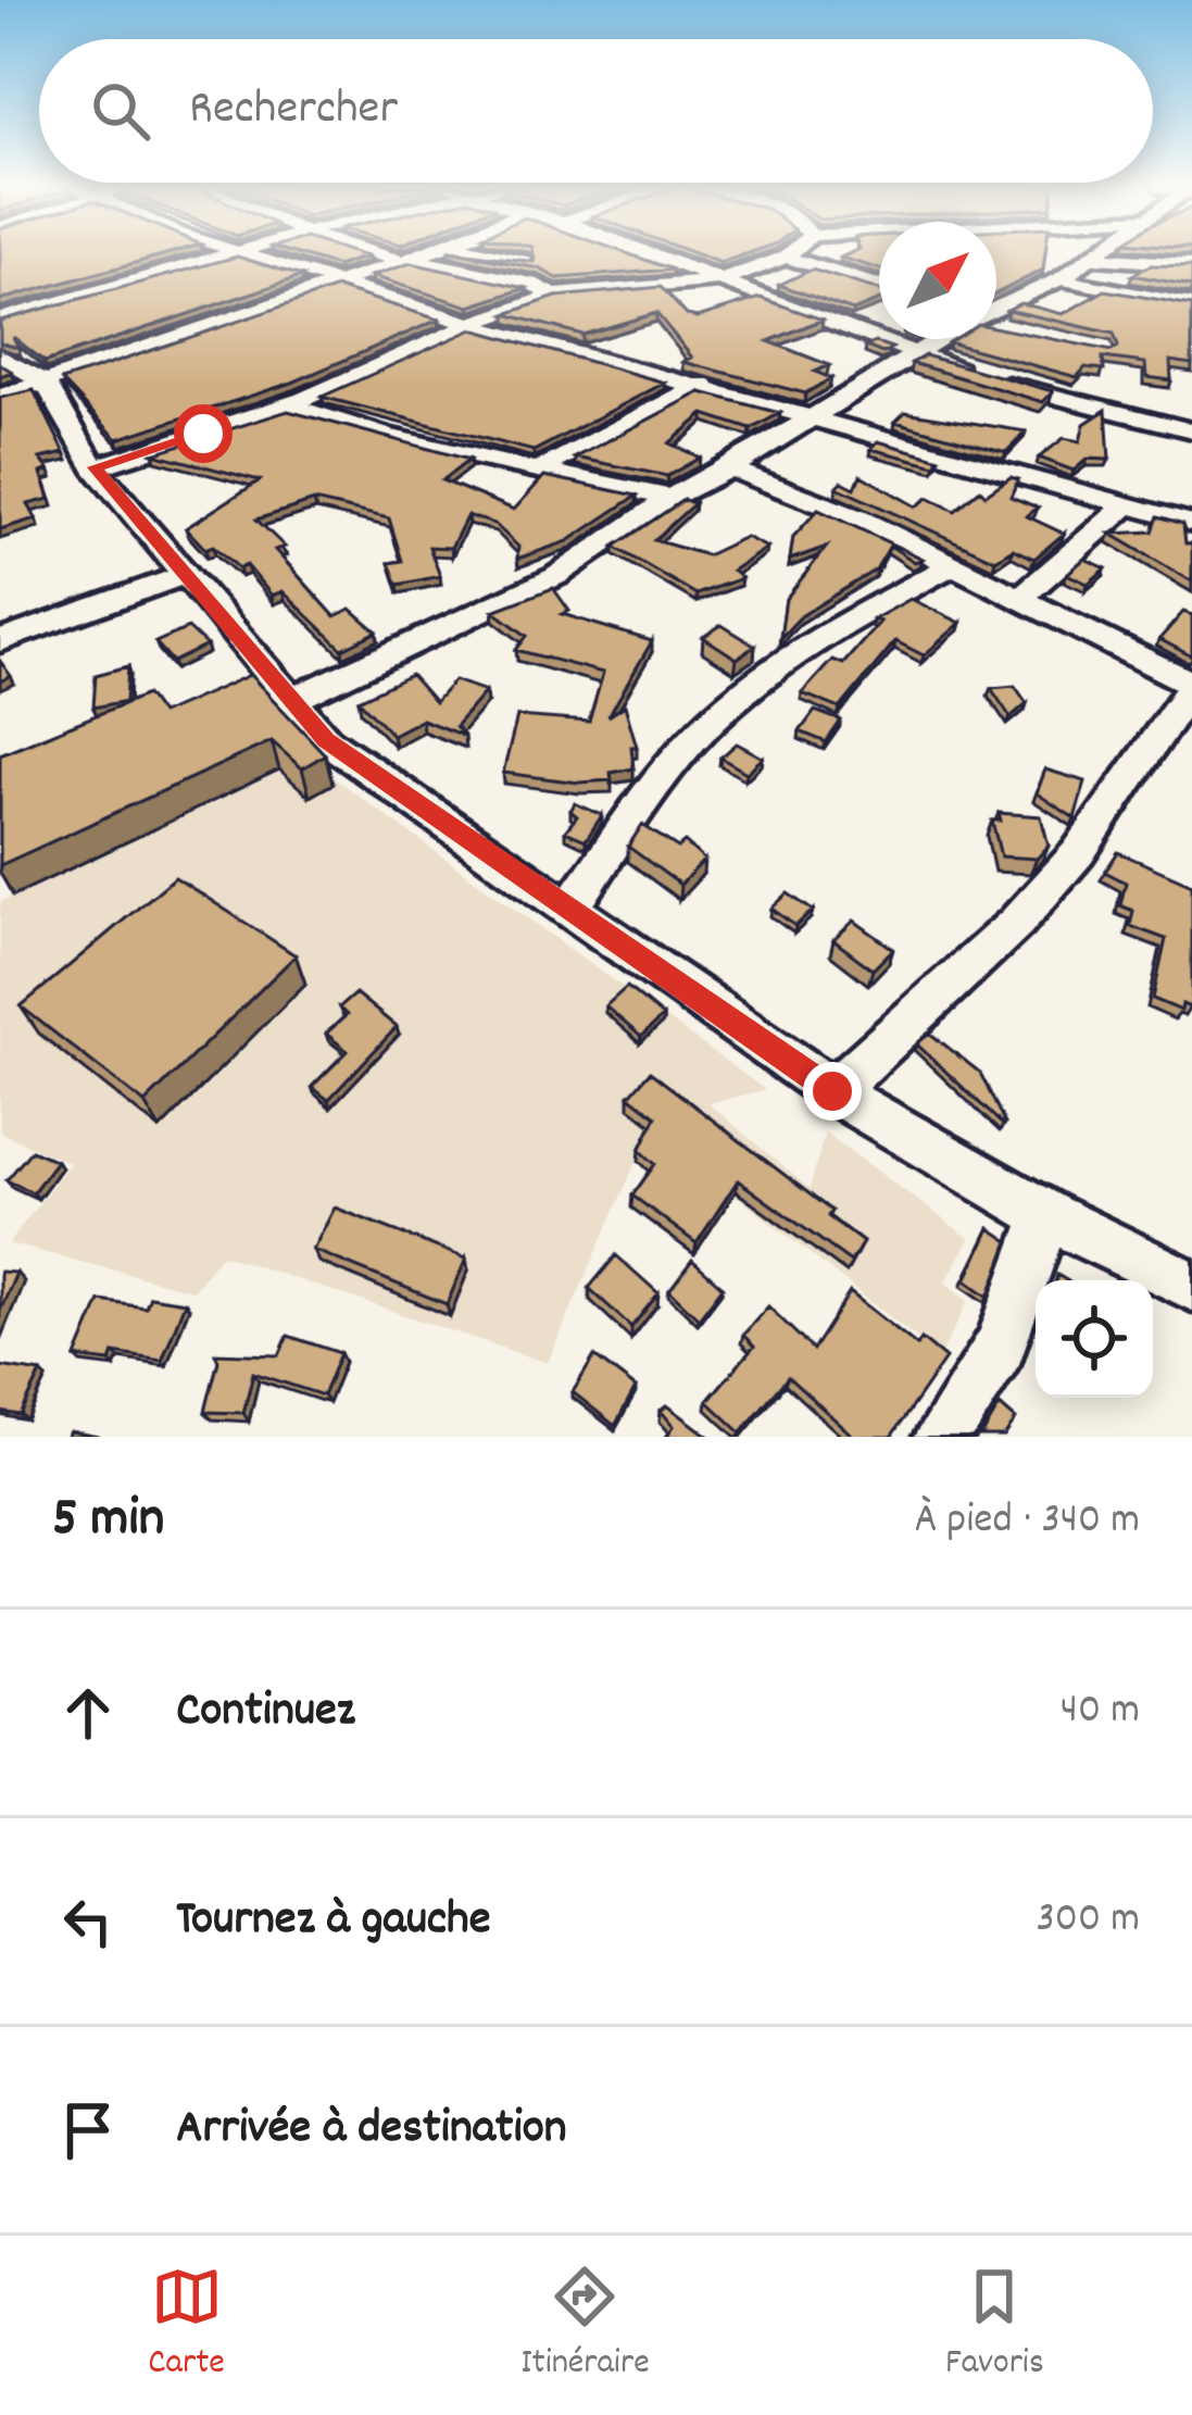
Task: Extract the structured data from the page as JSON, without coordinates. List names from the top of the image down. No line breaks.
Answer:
{"north":"top right","page":{"search":"Rechercher","heading":["5 min","À pied · 340 m"],"list":[["Continuez","40 m"],["Tournez à gauche","300 m"],"Arrivée à destination"],"nav":["Carte","Itinéraire","Favoris"]}}
